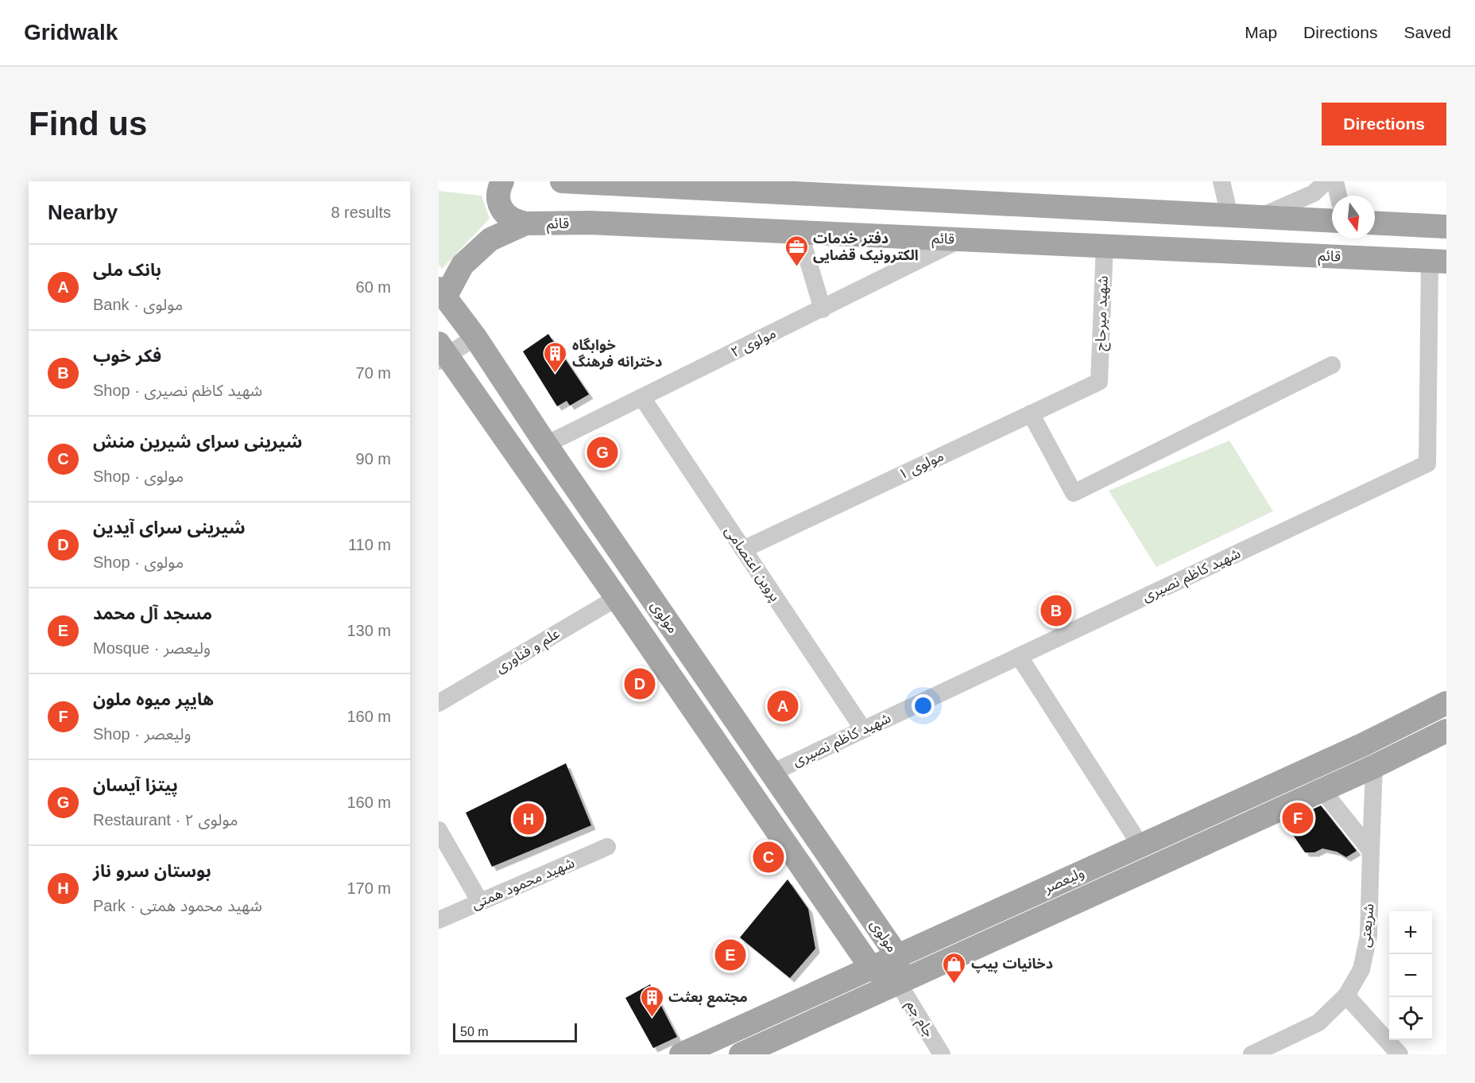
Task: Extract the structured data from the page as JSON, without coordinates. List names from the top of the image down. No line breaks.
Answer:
{"streets":{"main road":["قائم","مولوی","ولیعصر"],"street":["شهید میرحاج","مولوی ۲","مولوی ۱","پروین اعتصامی","شهید کاظم نصیری","علم و فناوری","شهید محمود همتی","شریعتی","جام جم"]},"crossings":[["قائم","شهید میرحاج"],["قائم","مولوی ۲"],["قائم","شهید کاظم نصیری"],["قائم","مولوی"],["شهید میرحاج","مولوی ۱"],["مولوی ۲","پروین اعتصامی"],["مولوی ۲","مولوی"],["مولوی ۱","پروین اعتصامی"],["پروین اعتصامی","شهید کاظم نصیری"],["شهید کاظم نصیری","مولوی"],["مولوی","علم و فناوری"],["مولوی","ولیعصر"],["مولوی","جام جم"],["ولیعصر","شریعتی"],["ولیعصر","جام جم"]],"places":{"office":["دفتر خدمات الکترونیک قضایی"],"building":["خوابگاه دخترانه فرهنگ","مجتمع بعثت"],"shop":["دخانیات پیپ"]},"scale_bar":"50 m","north":"bottom","page":{"header":"Gridwalk","nav":["Map","Directions","Saved"],"buttons":"Directions","title":"Find us","heading":["Nearby","8 results"],"list":[{"mark":"A","name":"بانک ملی","note":"Bank · مولوی","value":"60 m"},{"mark":"B","name":"فکر خوب","note":"Shop · شهید کاظم نصیری","value":"70 m"},{"mark":"C","name":"شیرینی سرای شیرین منش","note":"Shop · مولوی","value":"90 m"},{"mark":"D","name":"شیرینی سرای آیدین","note":"Shop · مولوی","value":"110 m"},{"mark":"E","name":"مسجد آل محمد","note":"Mosque · ولیعصر","value":"130 m"},{"mark":"F","name":"هایپر میوه ملون","note":"Shop · ولیعصر","value":"160 m"},{"mark":"G","name":"پیتزا آیسان","note":"Restaurant · مولوی ۲","value":"160 m"},{"mark":"H","name":"بوستان سرو ناز","note":"Park · شهید محمود همتی","value":"170 m"}],"pins":["G","B","D","A","F","H","C","E"],"map_buttons":["+","−"],"scale":"50 m"}}
